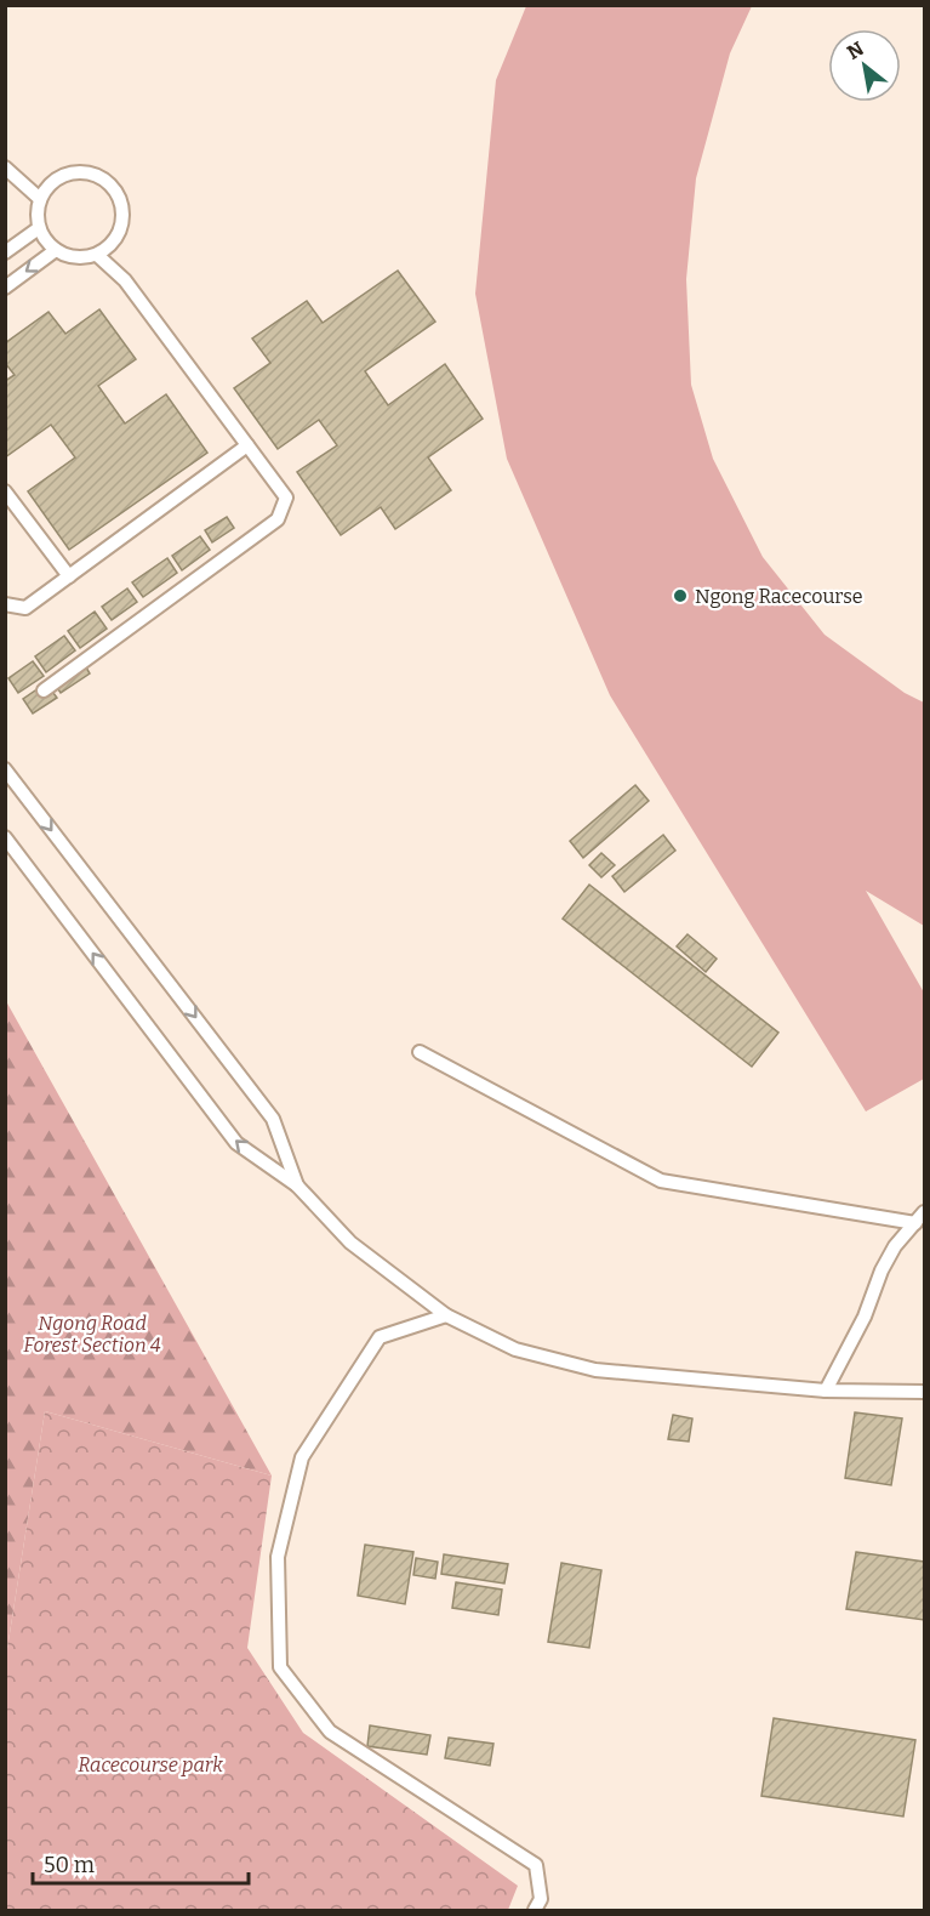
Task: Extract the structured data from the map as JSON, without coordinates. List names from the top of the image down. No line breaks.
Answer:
{"parks":["Ngong Road Forest Section 4","Racecourse park"],"places":["Ngong Racecourse"],"scale_bar":"50 m","north":"top left"}
